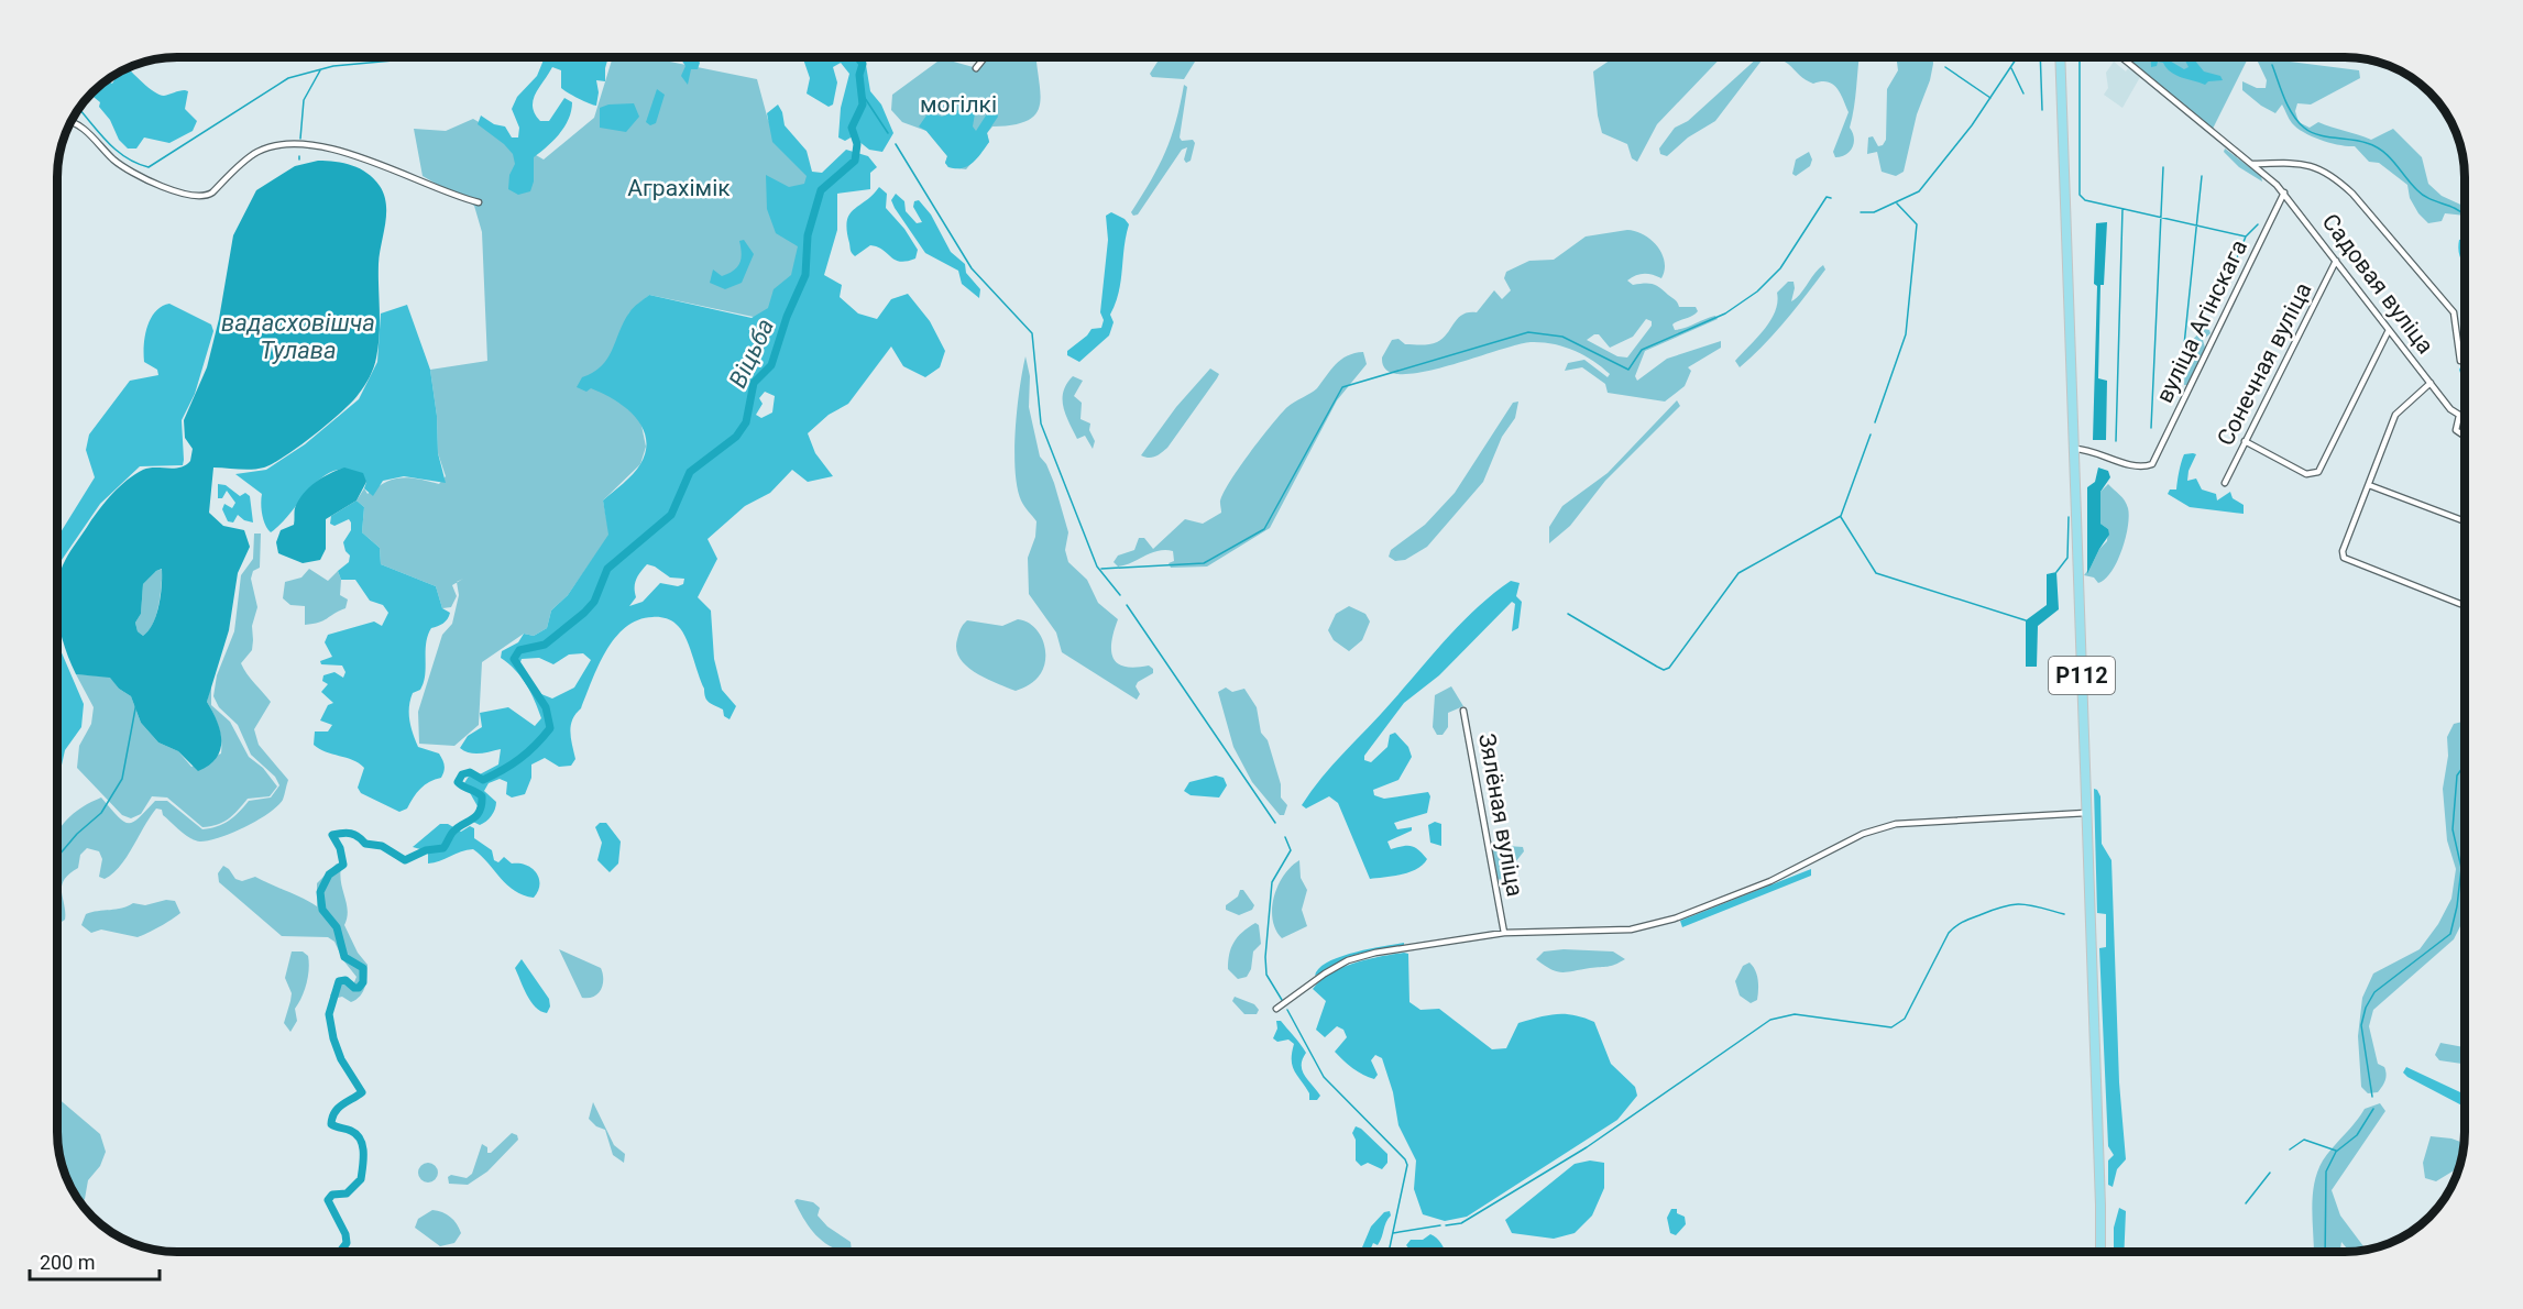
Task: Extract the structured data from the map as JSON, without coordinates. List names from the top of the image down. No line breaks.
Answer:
{"streets":{"main road":["Р112"],"street":["Садовая вуліца","вуліца Агінскага","Сонечная вуліца","Зялёная вуліца"]},"crossings":[["Садовая вуліца","вуліца Агінскага"],["Садовая вуліца","Сонечная вуліца"],["вуліца Агінскага","Р112"]],"water":["вадасховішча Тулава","Віцьба"],"parks":["могілкі","Аграхімік"],"scale_bar":"200 m"}
